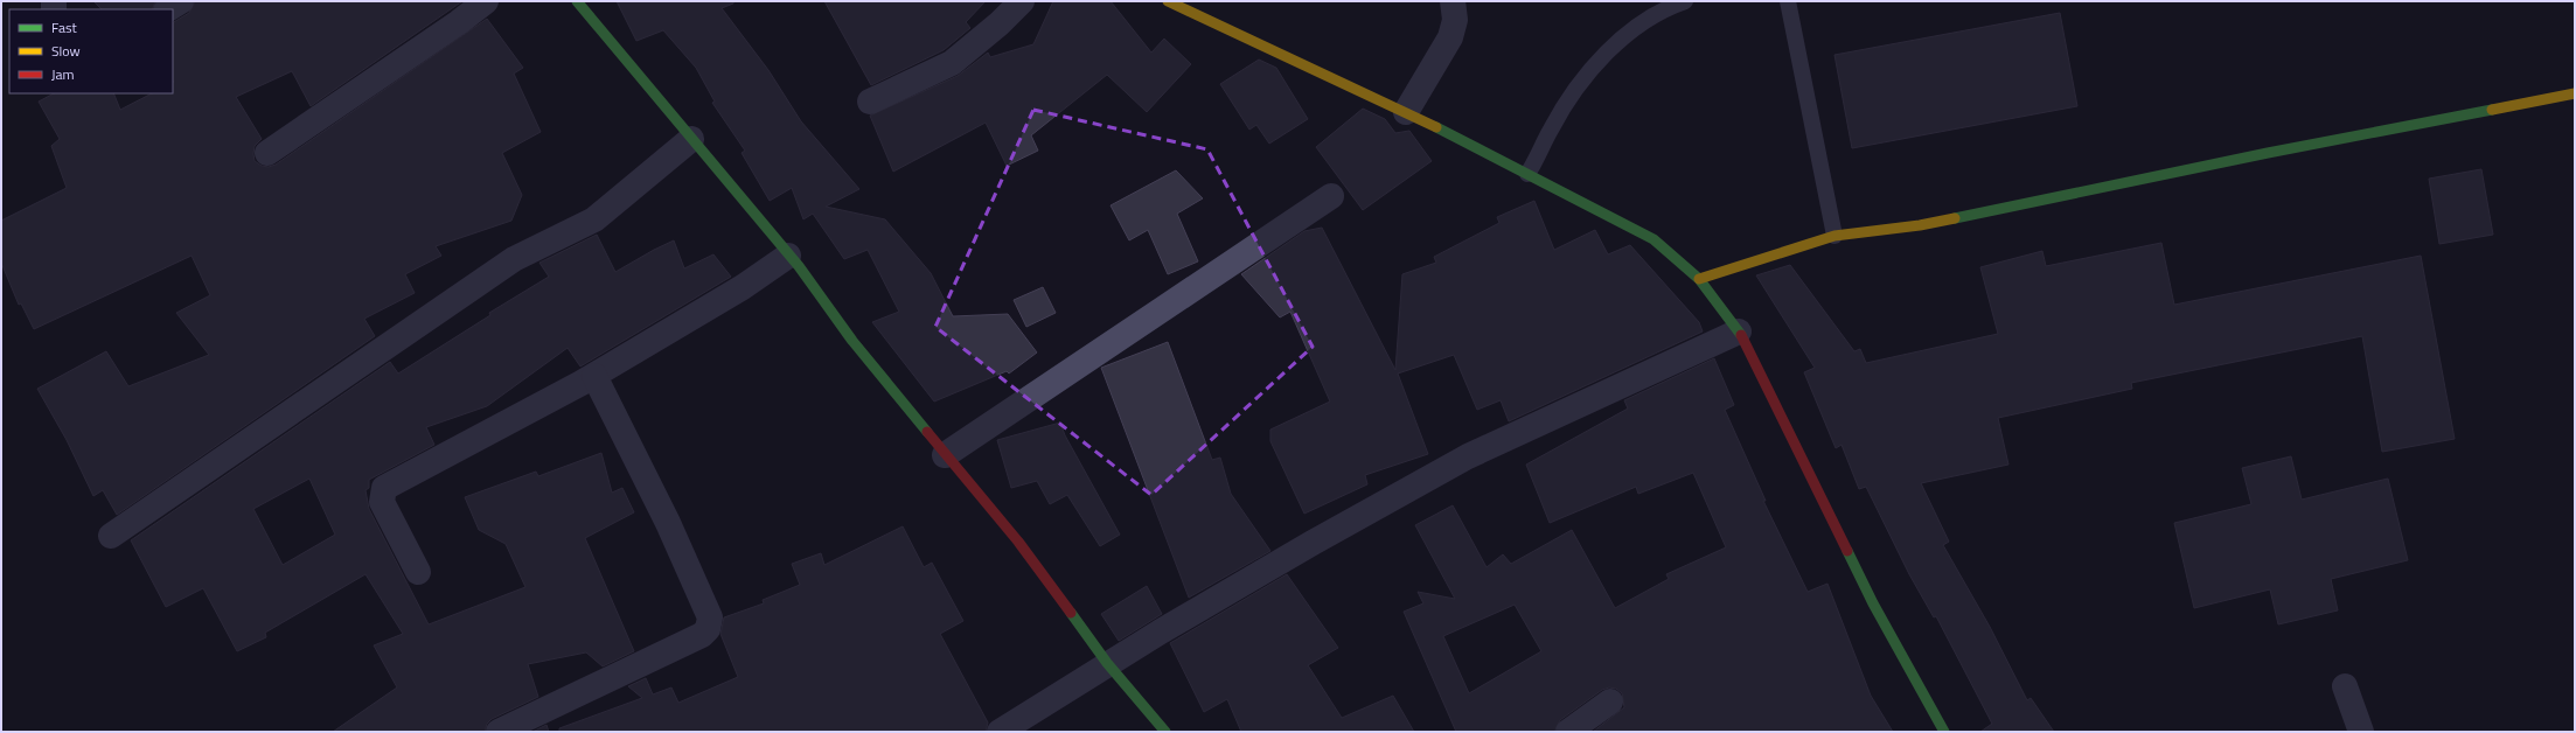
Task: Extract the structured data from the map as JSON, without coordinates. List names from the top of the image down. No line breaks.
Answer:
{"legend":["Fast","Slow","Jam"]}
